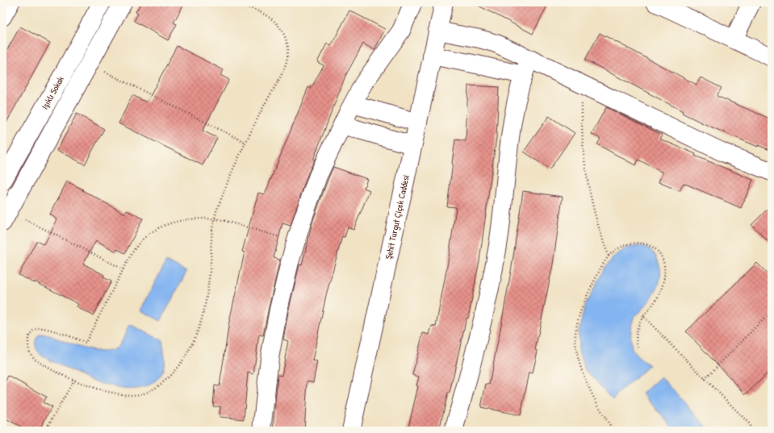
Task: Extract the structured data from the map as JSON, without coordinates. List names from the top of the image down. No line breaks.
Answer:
{"streets":{"street":["Işıklı Sokak","Şehit Turgut Çiçek Caddesi"]}}
